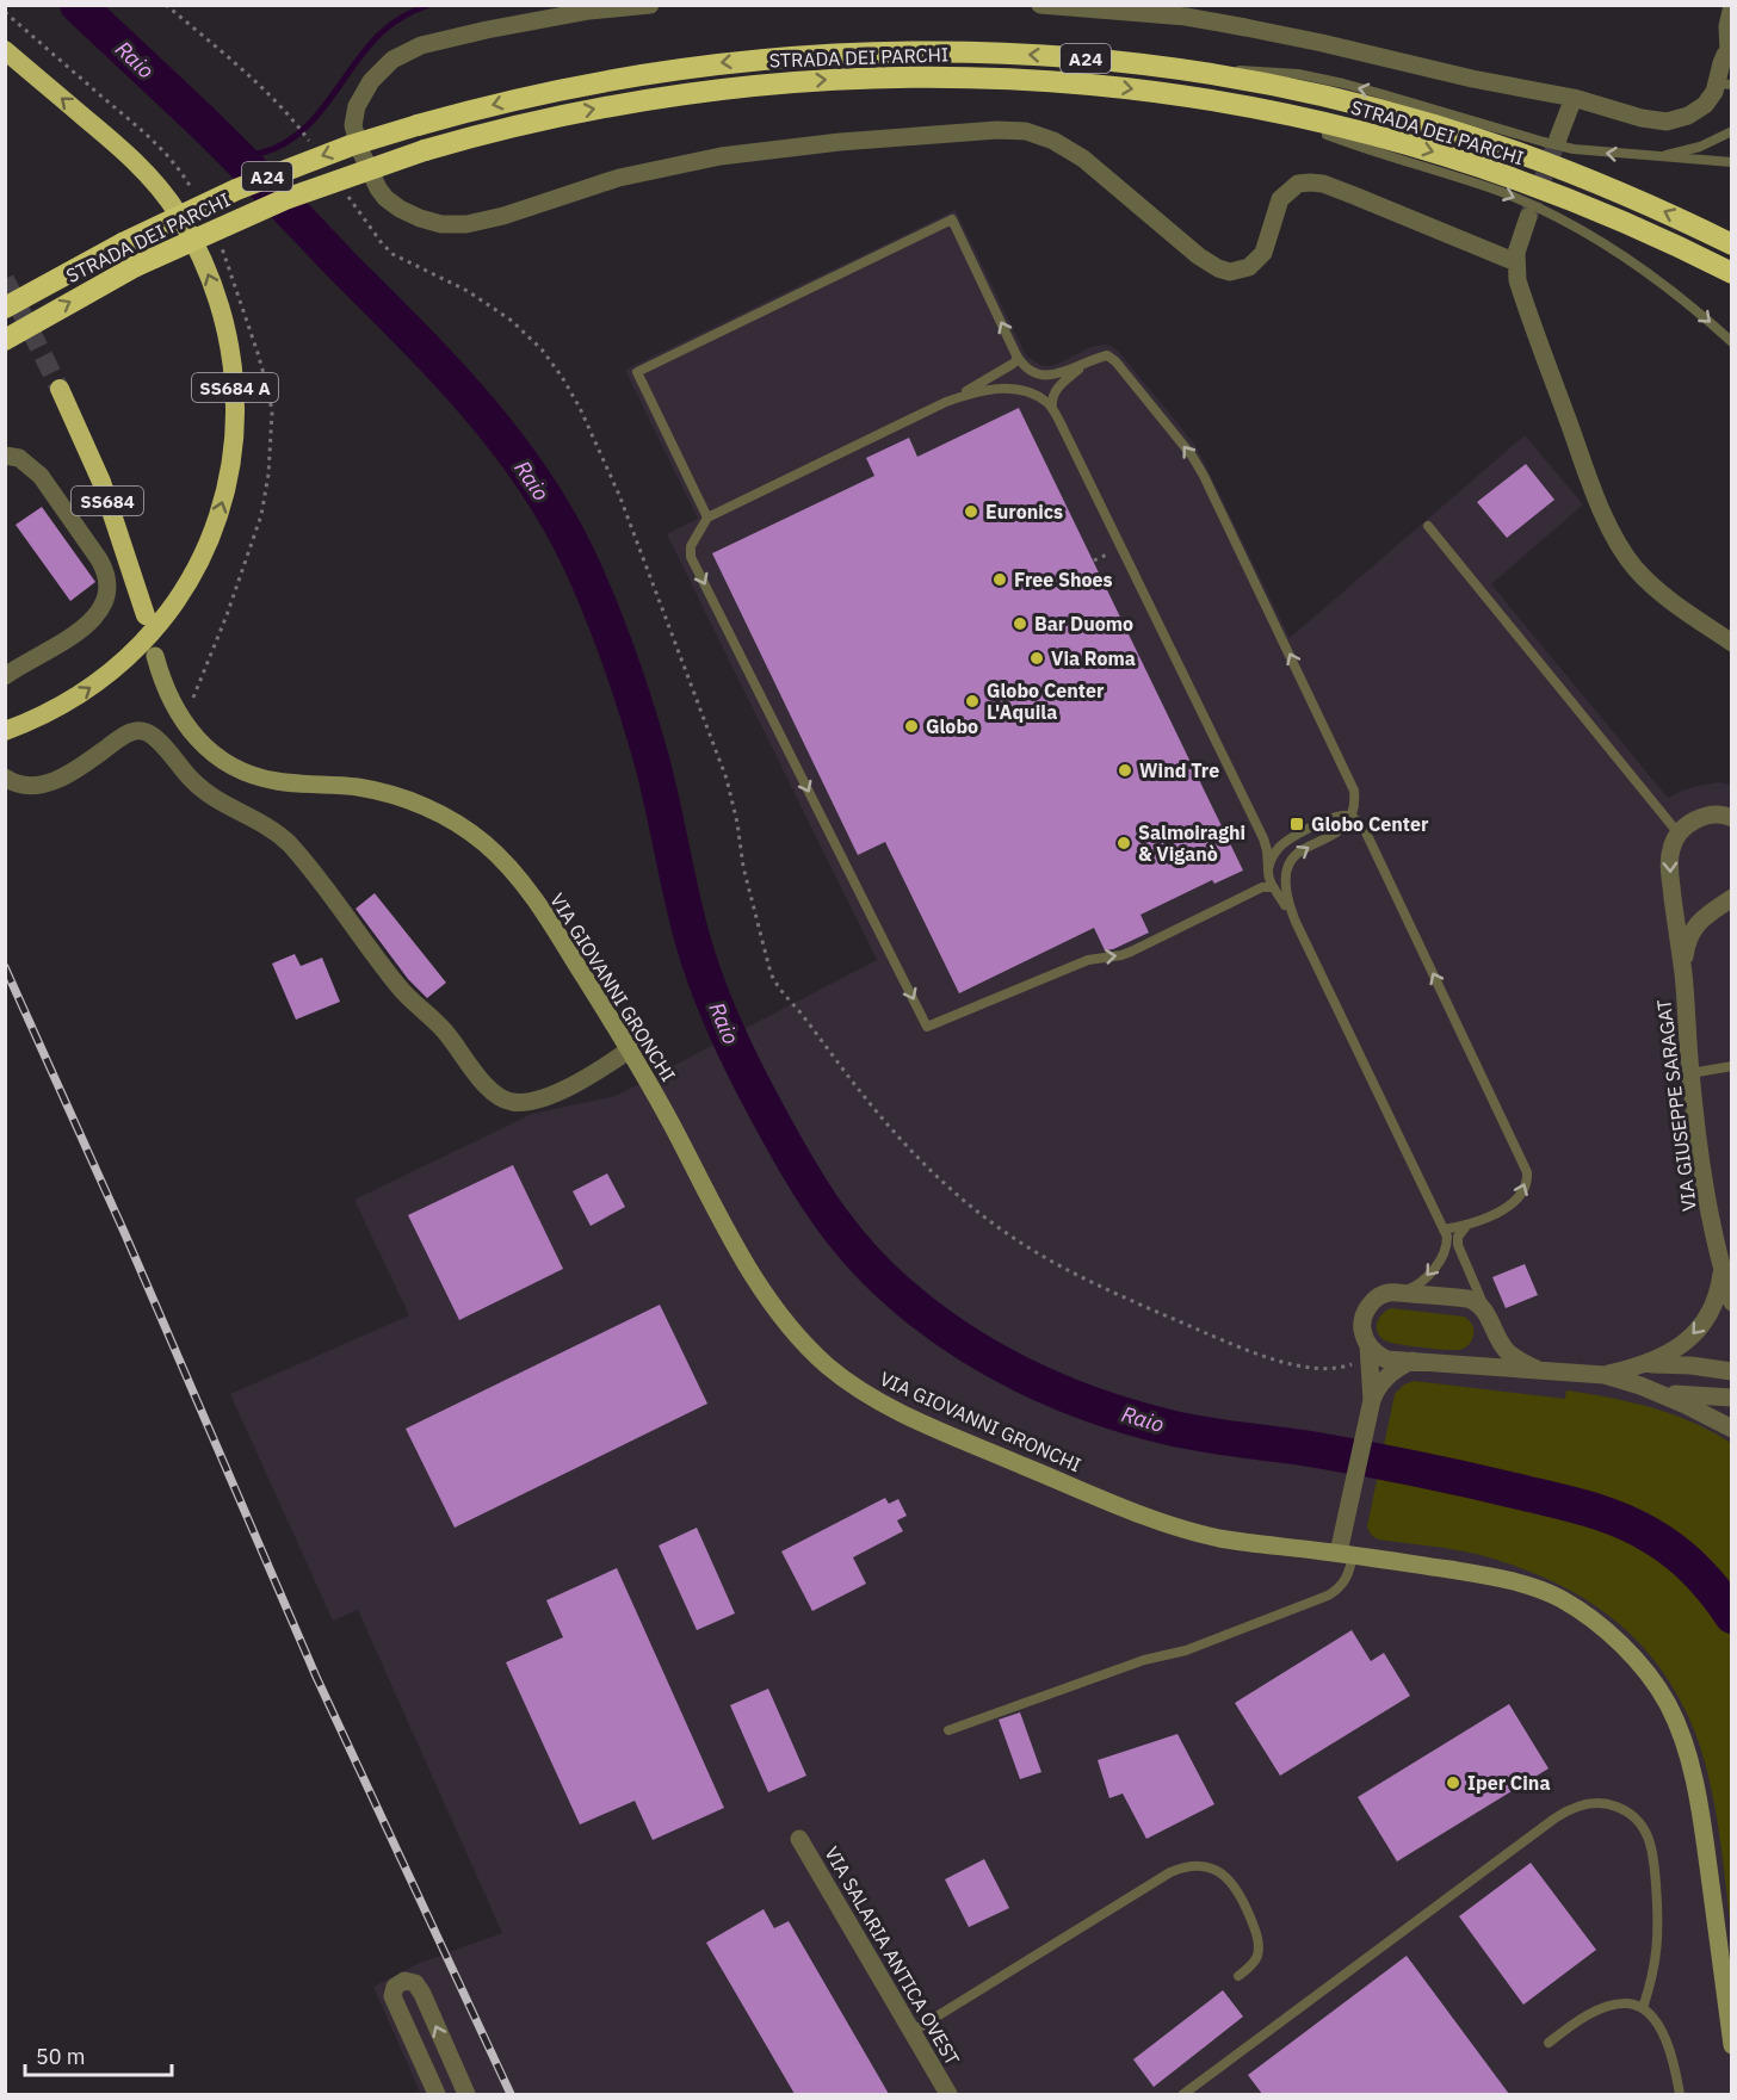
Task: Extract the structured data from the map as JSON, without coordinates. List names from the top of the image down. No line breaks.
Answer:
{"streets":{"highway":["STRADA DEI PARCHI","A24","SS684 A","SS684"],"main road":["VIA GIOVANNI GRONCHI"],"street":["VIA GIUSEPPE SARAGAT","VIA SALARIA ANTICA OVEST"]},"water":["Raio"],"places":{"other":["Euronics","Free Shoes","Bar Duomo","Via Roma","Globo Center L'Aquila","Globo","Wind Tre","Salmoiraghi & Viganò","Iper Cina"],"transit":["Globo Center"]},"scale_bar":"50 m"}
